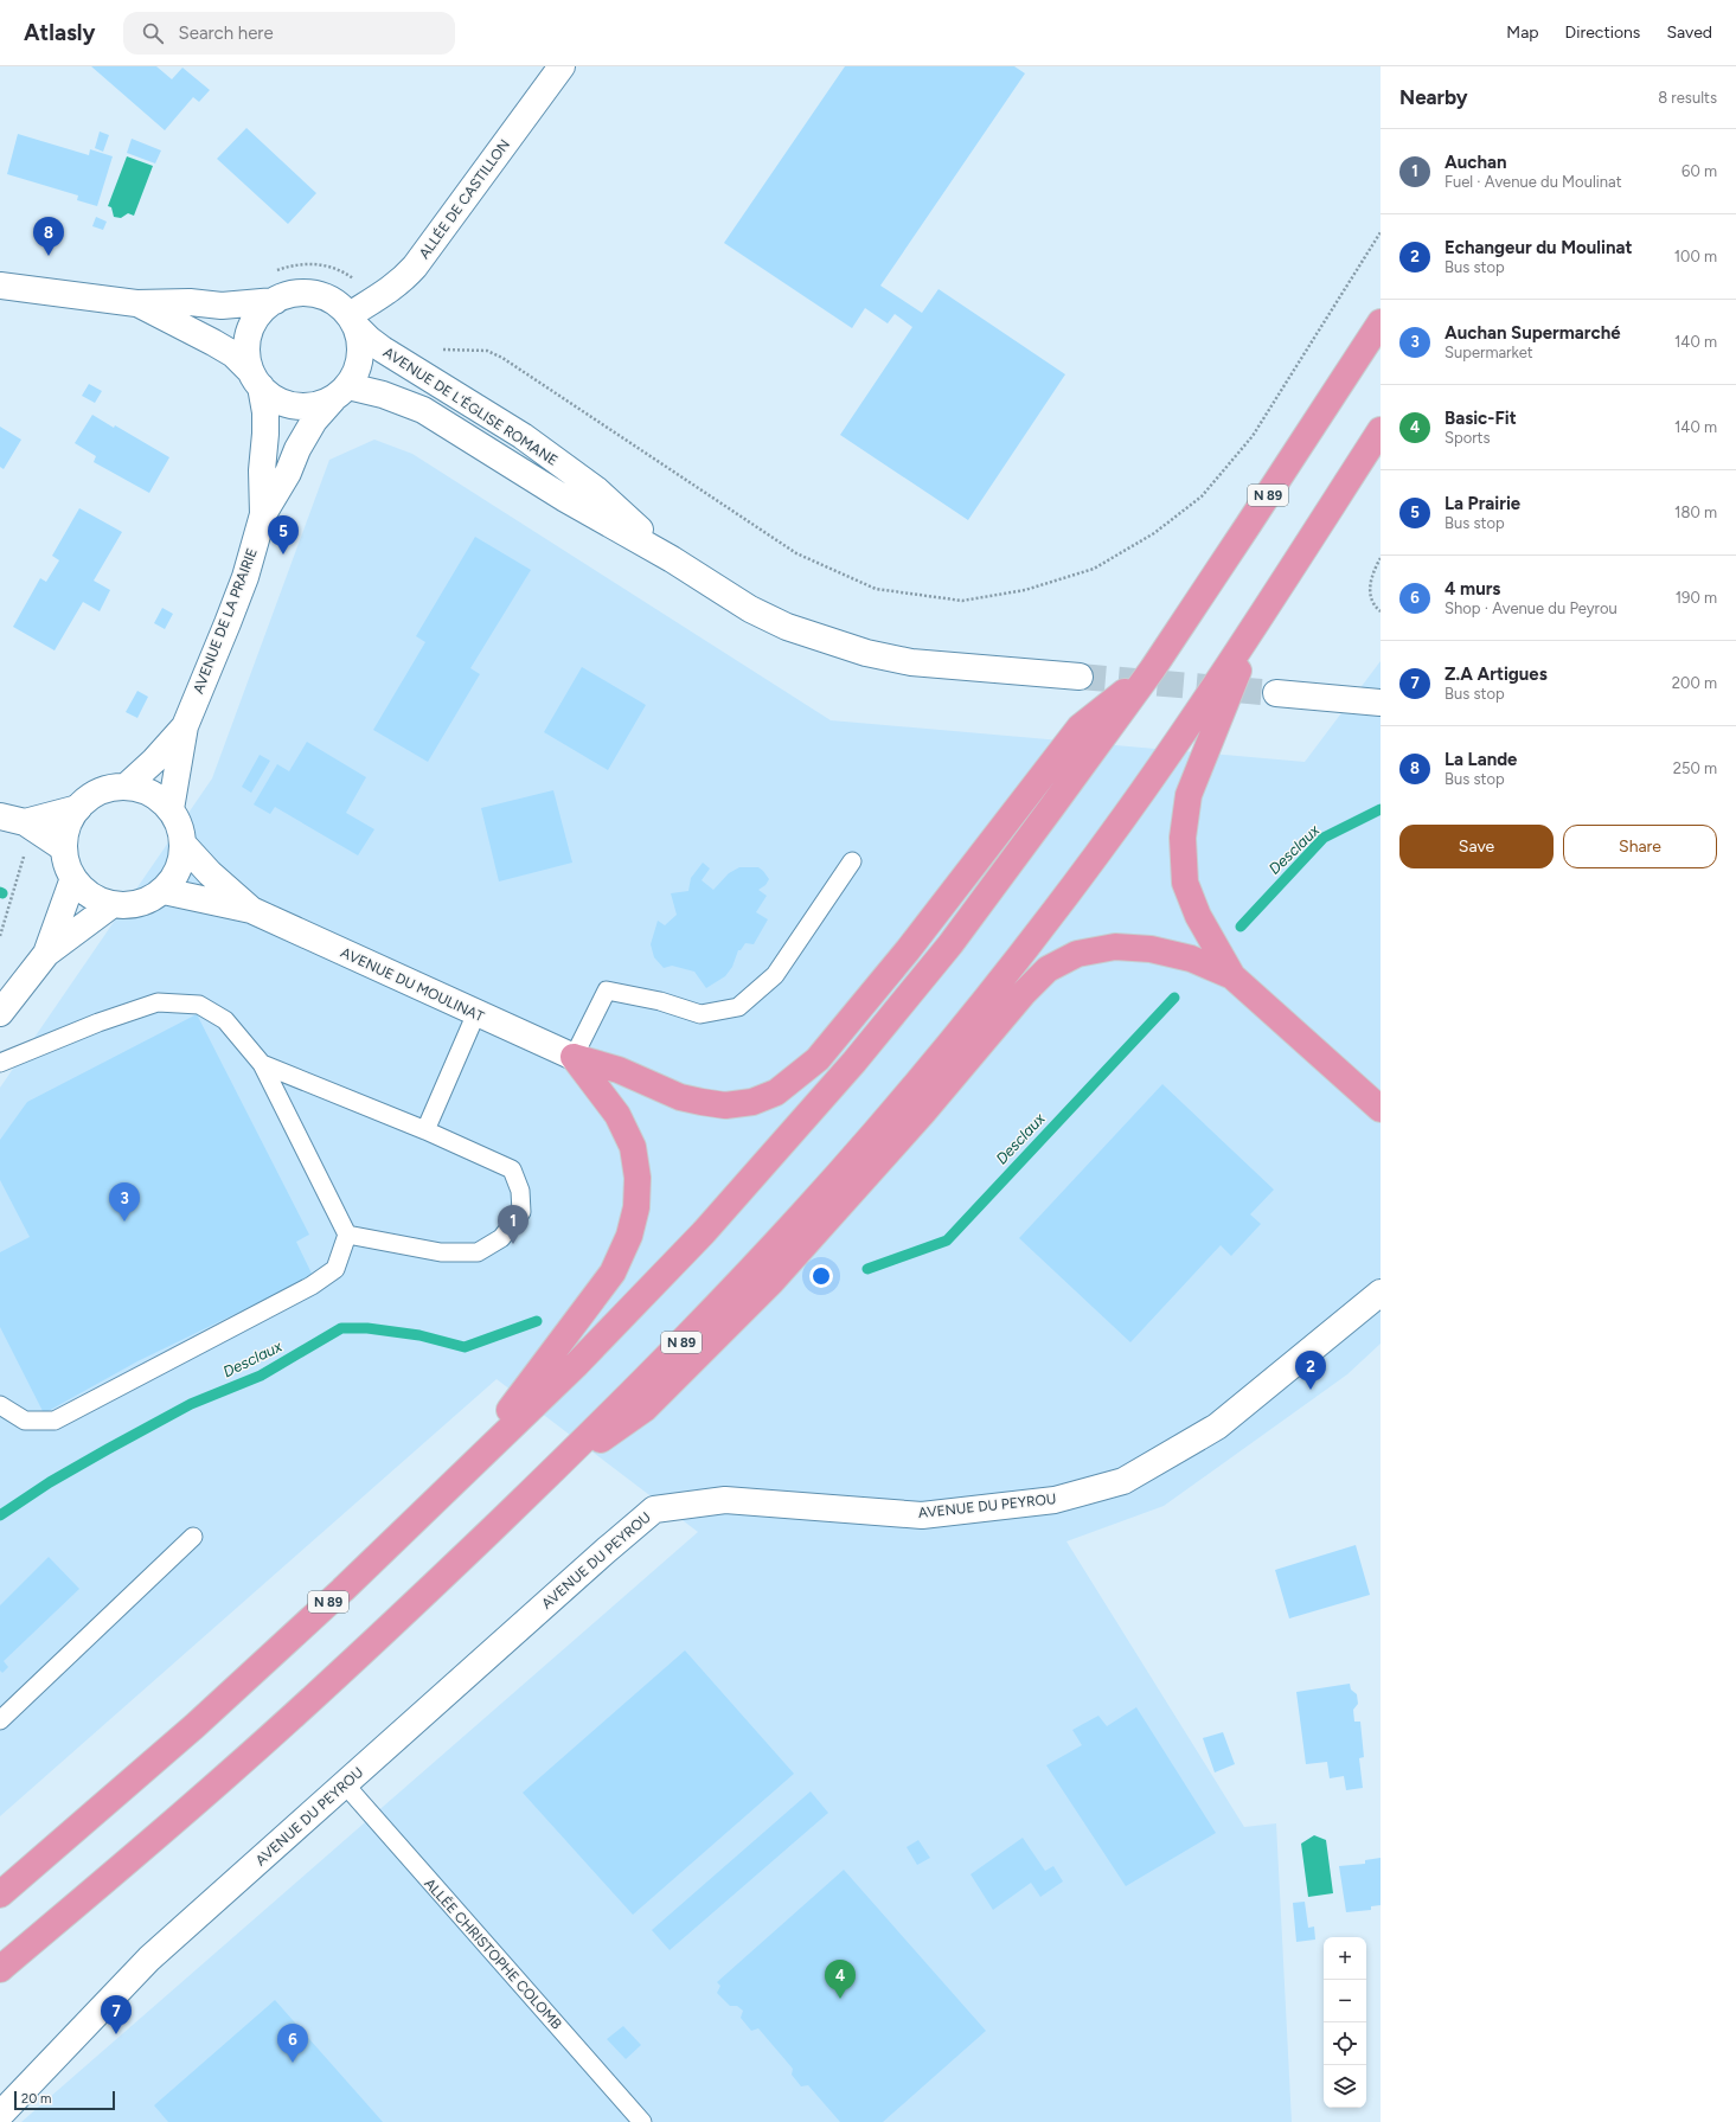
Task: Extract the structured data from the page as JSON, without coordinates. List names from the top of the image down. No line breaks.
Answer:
{"streets":{"highway":["N 89"],"street":["ALLÉE DE CASTILLON","AVENUE DE L'ÉGLISE ROMANE","AVENUE DE LA PRAIRIE","AVENUE DU MOULINAT","AVENUE DU PEYROU"],"lane":["ALLÉE CHRISTOPHE COLOMB"]},"crossings":[["ALLÉE DE CASTILLON","AVENUE DE L'ÉGLISE ROMANE"],["ALLÉE DE CASTILLON","AVENUE DE LA PRAIRIE"],["AVENUE DE L'ÉGLISE ROMANE","AVENUE DE LA PRAIRIE"],["AVENUE DE LA PRAIRIE","AVENUE DU MOULINAT"],["AVENUE DU PEYROU","ALLÉE CHRISTOPHE COLOMB"]],"water":["Desclaux"],"scale_bar":"20 m","page":{"header":"Atlasly","search":"Search here","nav":["Map","Directions","Saved"],"heading":["Nearby","8 results"],"list":[{"mark":"1","name":"Auchan","note":"Fuel · Avenue du Moulinat","value":"60 m"},{"mark":"2","name":"Echangeur du Moulinat","note":"Bus stop","value":"100 m"},{"mark":"3","name":"Auchan Supermarché","note":"Supermarket","value":"140 m"},{"mark":"4","name":"Basic-Fit","note":"Sports","value":"140 m"},{"mark":"5","name":"La Prairie","note":"Bus stop","value":"180 m"},{"mark":"6","name":"4 murs","note":"Shop · Avenue du Peyrou","value":"190 m"},{"mark":"7","name":"Z.A Artigues","note":"Bus stop","value":"200 m"},{"mark":"8","name":"La Lande","note":"Bus stop","value":"250 m"}],"pins":["8","5","3","1","2","4","7","6"],"buttons":["Save","Share"],"map_buttons":["+","−"],"scale":"20 m"}}
